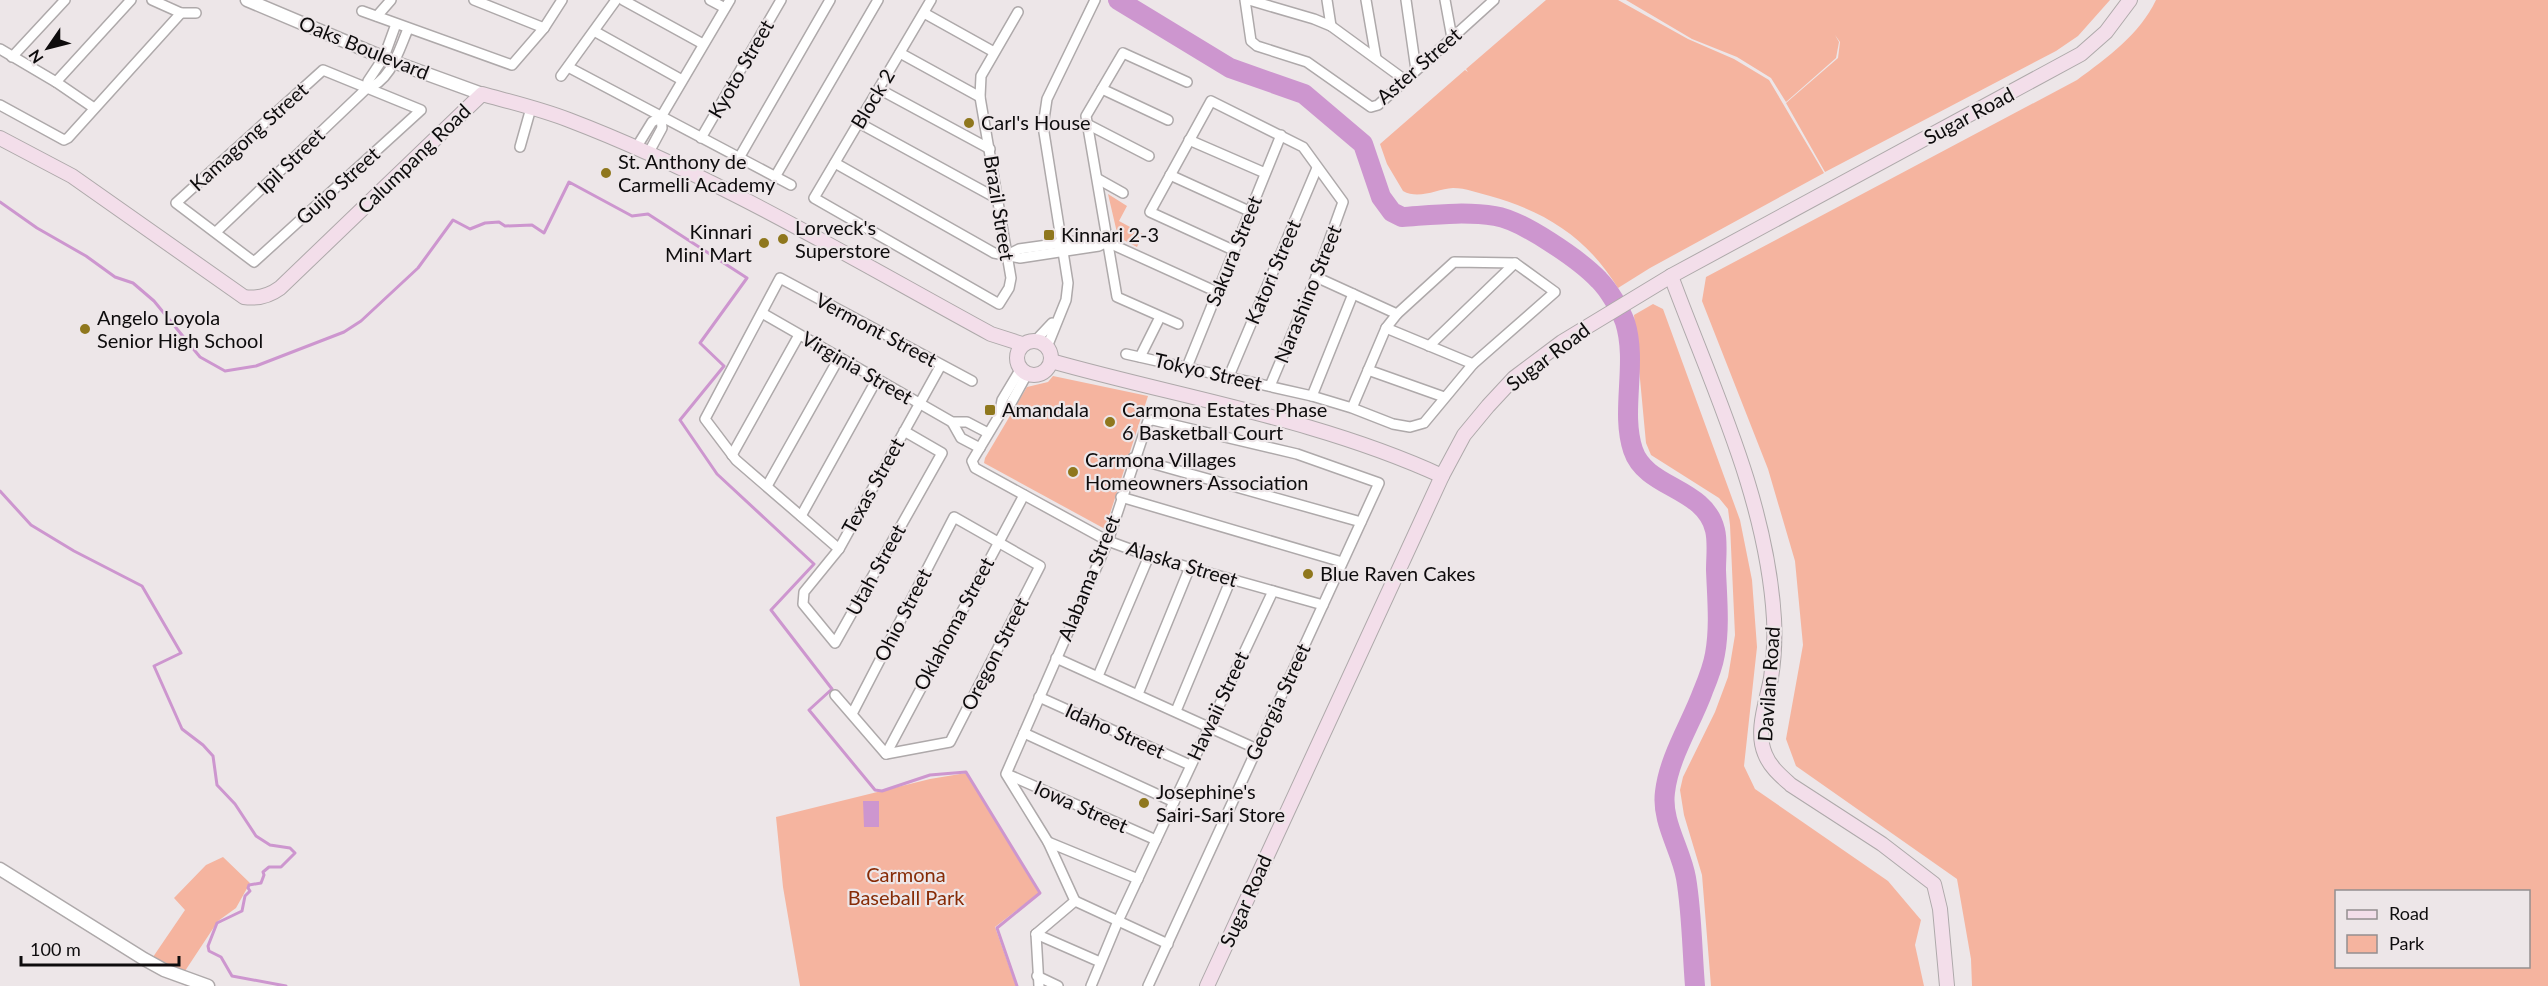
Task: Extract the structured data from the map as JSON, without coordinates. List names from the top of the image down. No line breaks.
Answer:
{"streets":{"main road":["Sugar Road","Calumpang Road","Davilan Road"],"street":["Oaks Boulevard","Aster Street","Kyoto Street","Block 2","Kamagong Street","Ipil Street","Guijo Street","Brazil Street","Sakura Street","Katori Street","Narashino Street","Vermont Street","Virginia Street","Tokyo Street","Texas Street","Alaska Street","Utah Street","Alabama Street","Ohio Street","Oklahoma Street","Oregon Street","Georgia Street","Hawaii Street","Idaho Street","Iowa Street"]},"crossings":[["Oaks Boulevard","Calumpang Road"],["Oaks Boulevard","Ipil Street"],["Block 2","Brazil Street"],["Sugar Road","Davilan Road"],["Kamagong Street","Ipil Street"],["Kamagong Street","Guijo Street"],["Ipil Street","Guijo Street"],["Sakura Street","Tokyo Street"],["Katori Street","Narashino Street"],["Katori Street","Tokyo Street"],["Narashino Street","Tokyo Street"],["Vermont Street","Virginia Street"],["Vermont Street","Texas Street"],["Virginia Street","Texas Street"],["Virginia Street","Alaska Street"],["Texas Street","Utah Street"],["Alaska Street","Alabama Street"],["Alaska Street","Oklahoma Street"],["Alaska Street","Georgia Street"],["Alaska Street","Hawaii Street"],["Alabama Street","Georgia Street"],["Alabama Street","Idaho Street"],["Alabama Street","Iowa Street"],["Ohio Street","Oklahoma Street"],["Ohio Street","Oregon Street"],["Oklahoma Street","Oregon Street"],["Hawaii Street","Idaho Street"],["Hawaii Street","Iowa Street"]],"parks":["Carmona Baseball Park"],"places":{"other":["Carl's House","St. Anthony de Carmelli Academy","Lorveck's Superstore","Kinnari Mini Mart","Angelo Loyola Senior High School","Carmona Estates Phase 6 Basketball Court","Carmona Villages Homeowners Association","Blue Raven Cakes","Josephine's Sairi-Sari Store"],"transit":["Kinnari 2-3","Amandala"]},"legend":["Road","Park"],"scale_bar":"100 m","north":"bottom left"}
